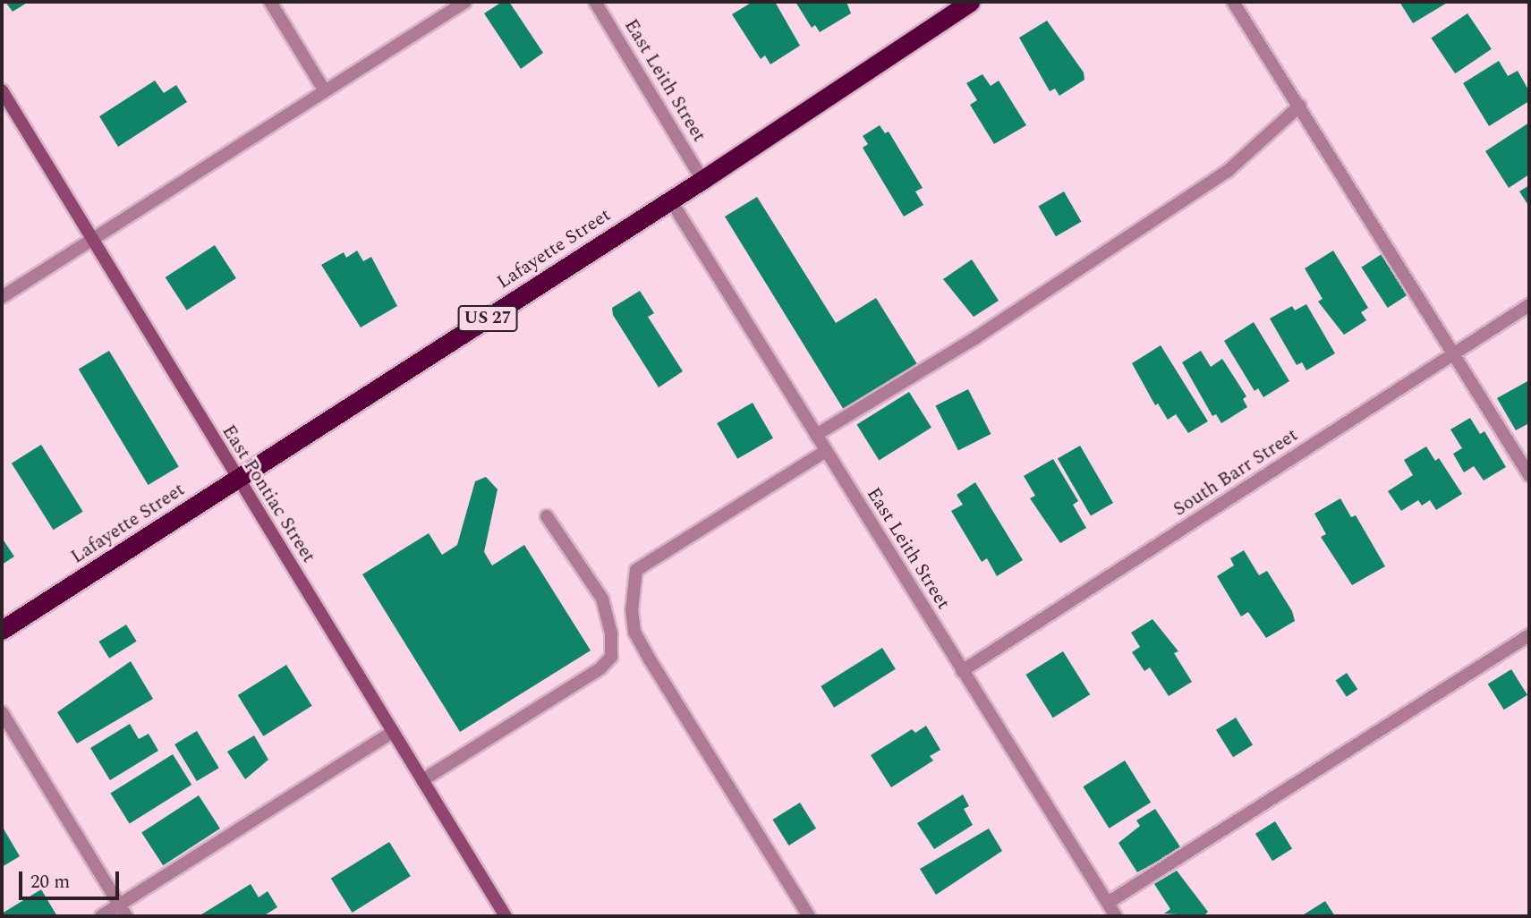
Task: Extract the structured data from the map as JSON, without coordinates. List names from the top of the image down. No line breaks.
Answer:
{"streets":{"highway":["Lafayette Street","US 27"],"main road":["East Pontiac Street"],"street":["East Leith Street","South Barr Street"]},"crossings":[["East Leith Street","Lafayette Street"],["East Leith Street","South Barr Street"],["Lafayette Street","East Pontiac Street"]],"scale_bar":"20 m"}
